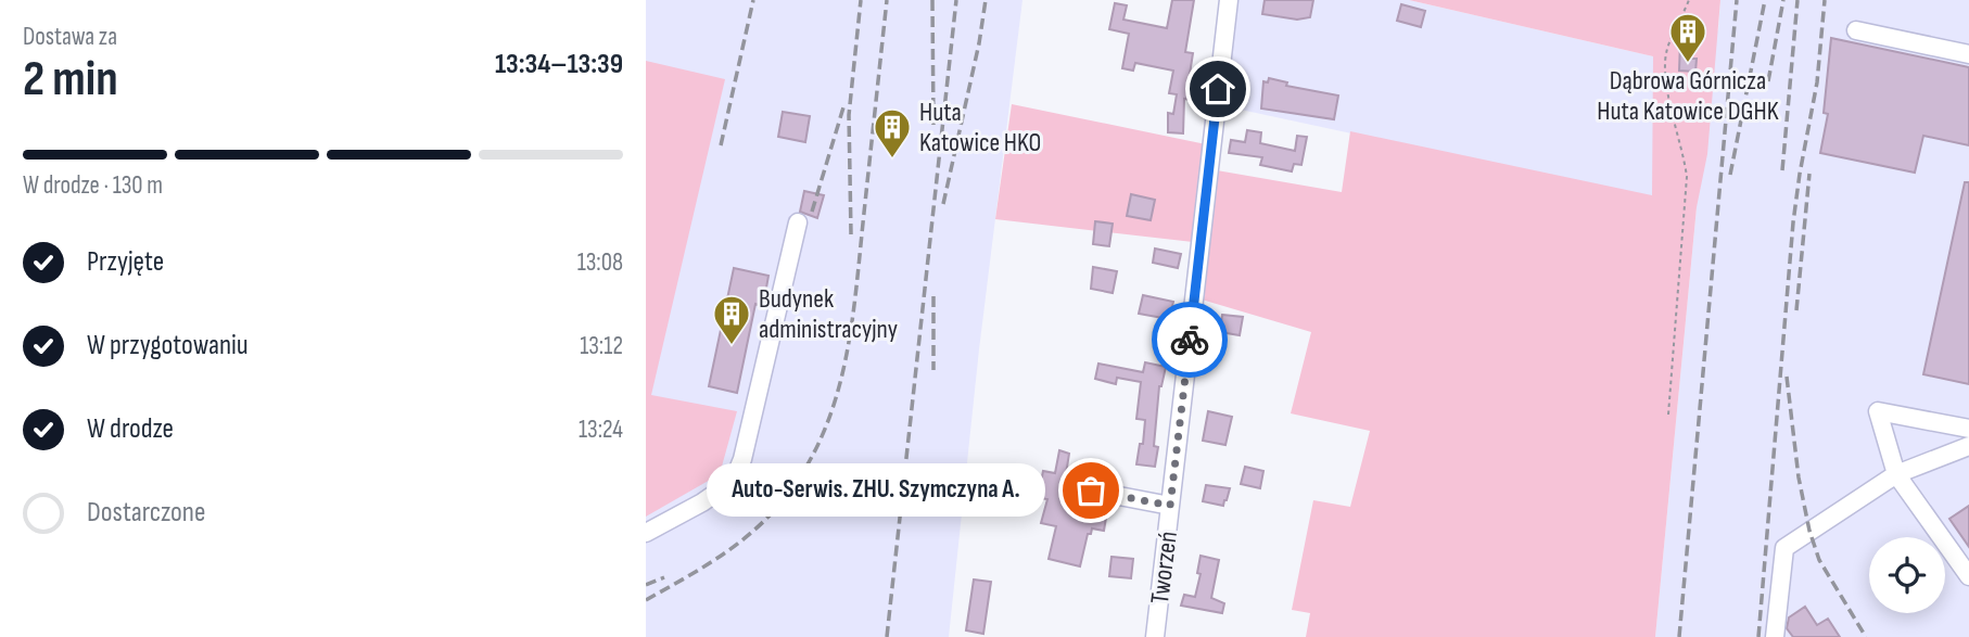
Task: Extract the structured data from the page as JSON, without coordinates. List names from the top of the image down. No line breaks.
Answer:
{"streets":{"street":["Tworzeń"]},"places":{"building":["Dąbrowa Górnicza Huta Katowice DGHK","Huta Katowice HKO","Budynek administracyjny"],"other":["Auto-Serwis. ZHU. Szymczyna A."]},"page":{"heading":["2 min","Dostawa za","13:34–13:39"],"bar":"W drodze · 130 m","list":[["Przyjęte","13:08"],["W przygotowaniu","13:12"],["W drodze","13:24"],"Dostarczone"],"bubble":"Auto-Serwis. ZHU. Szymczyna A."}}
